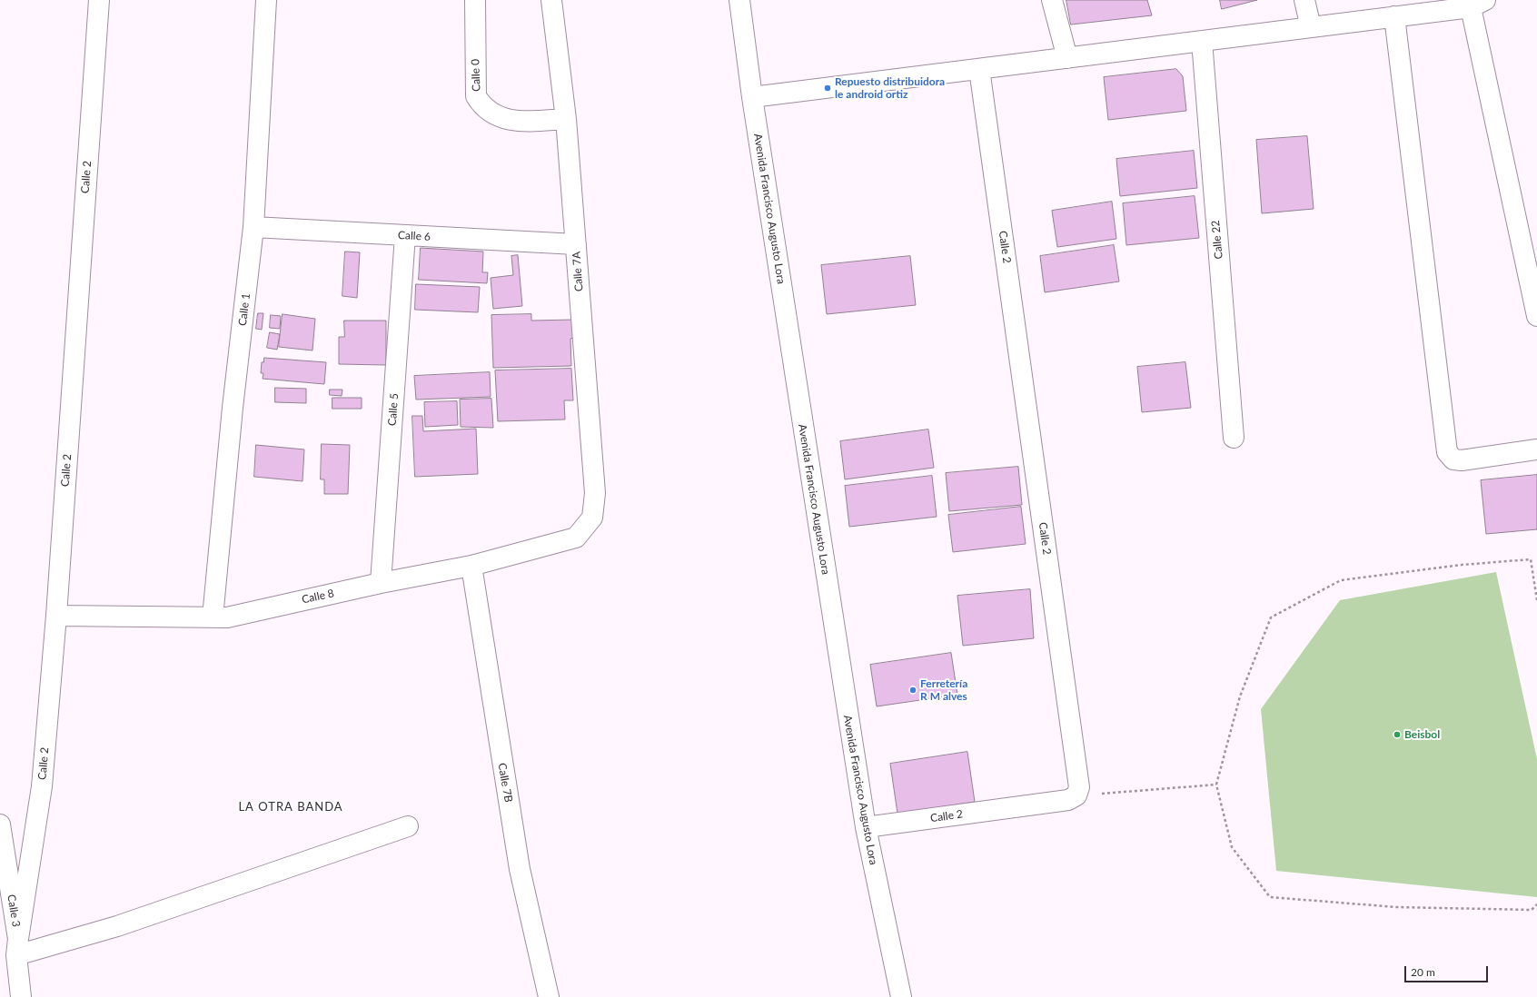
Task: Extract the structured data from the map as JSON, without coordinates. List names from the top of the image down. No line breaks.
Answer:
{"streets":{"street":["Calle 0","Calle 2","Avenida Francisco Augusto Lora","Calle 6","Calle 22","Calle 7A","Calle 1","Calle 5","Calle 8","Calle 7B","Calle 3"]},"crossings":[["Calle 0","Calle 7A"],["Calle 2","Avenida Francisco Augusto Lora"],["Calle 2","Calle 8"],["Calle 2","Calle 3"],["Calle 6","Calle 7A"],["Calle 6","Calle 1"],["Calle 6","Calle 5"],["Calle 7A","Calle 8"],["Calle 1","Calle 8"],["Calle 5","Calle 8"],["Calle 8","Calle 7B"]],"districts":["LA OTRA BANDA"],"places":["Repuesto distribuidora le android ortiz","Ferretería R M alves","Beisbol"],"scale_bar":"20 m"}
